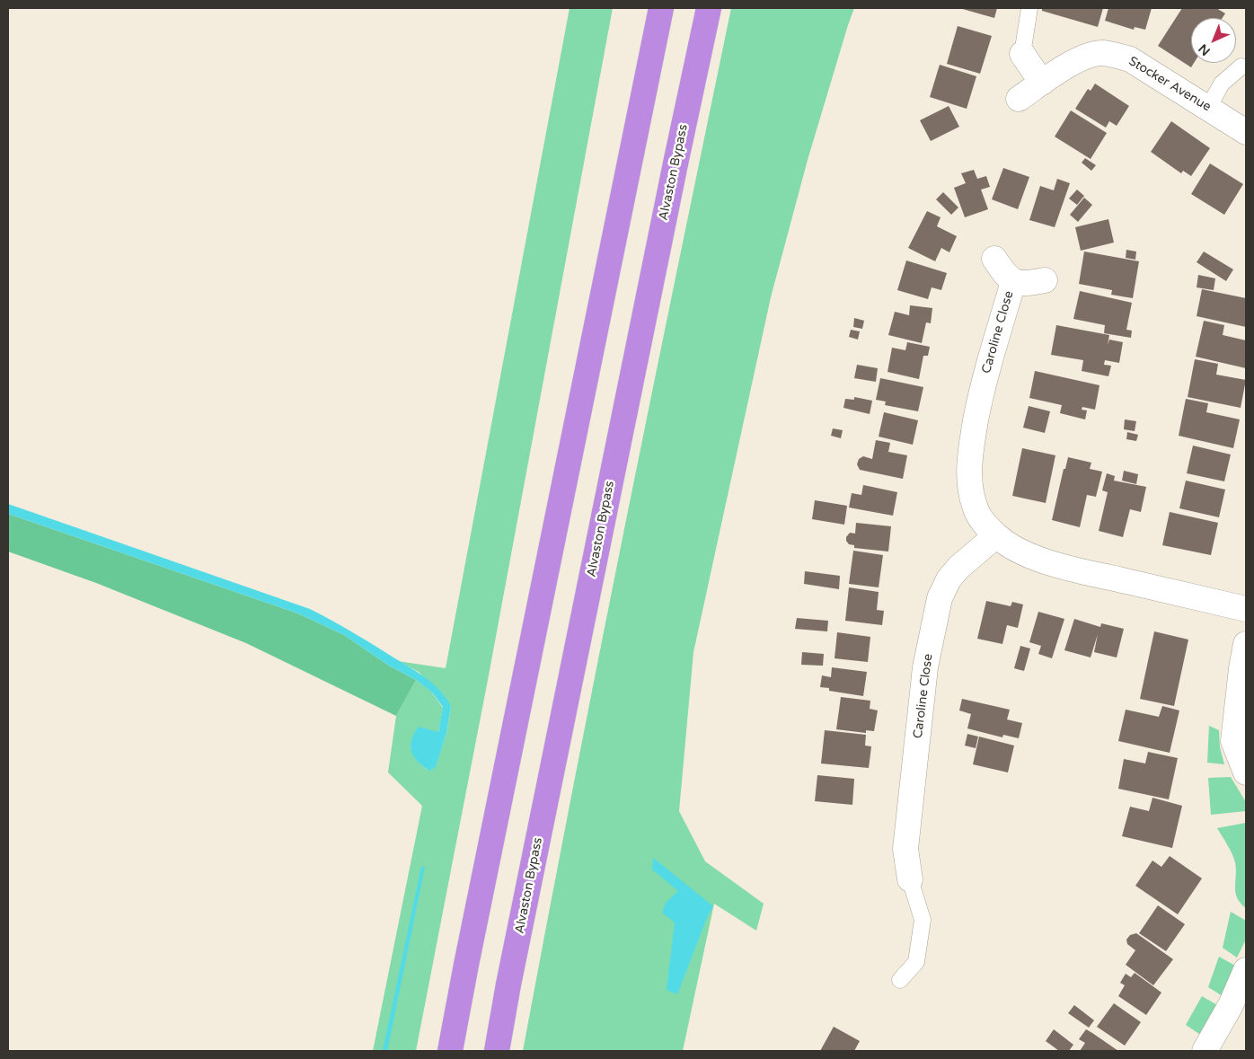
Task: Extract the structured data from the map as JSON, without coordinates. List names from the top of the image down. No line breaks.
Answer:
{"streets":{"highway":["Alvaston Bypass"],"street":["Stocker Avenue","Caroline Close"]},"north":"bottom left"}
